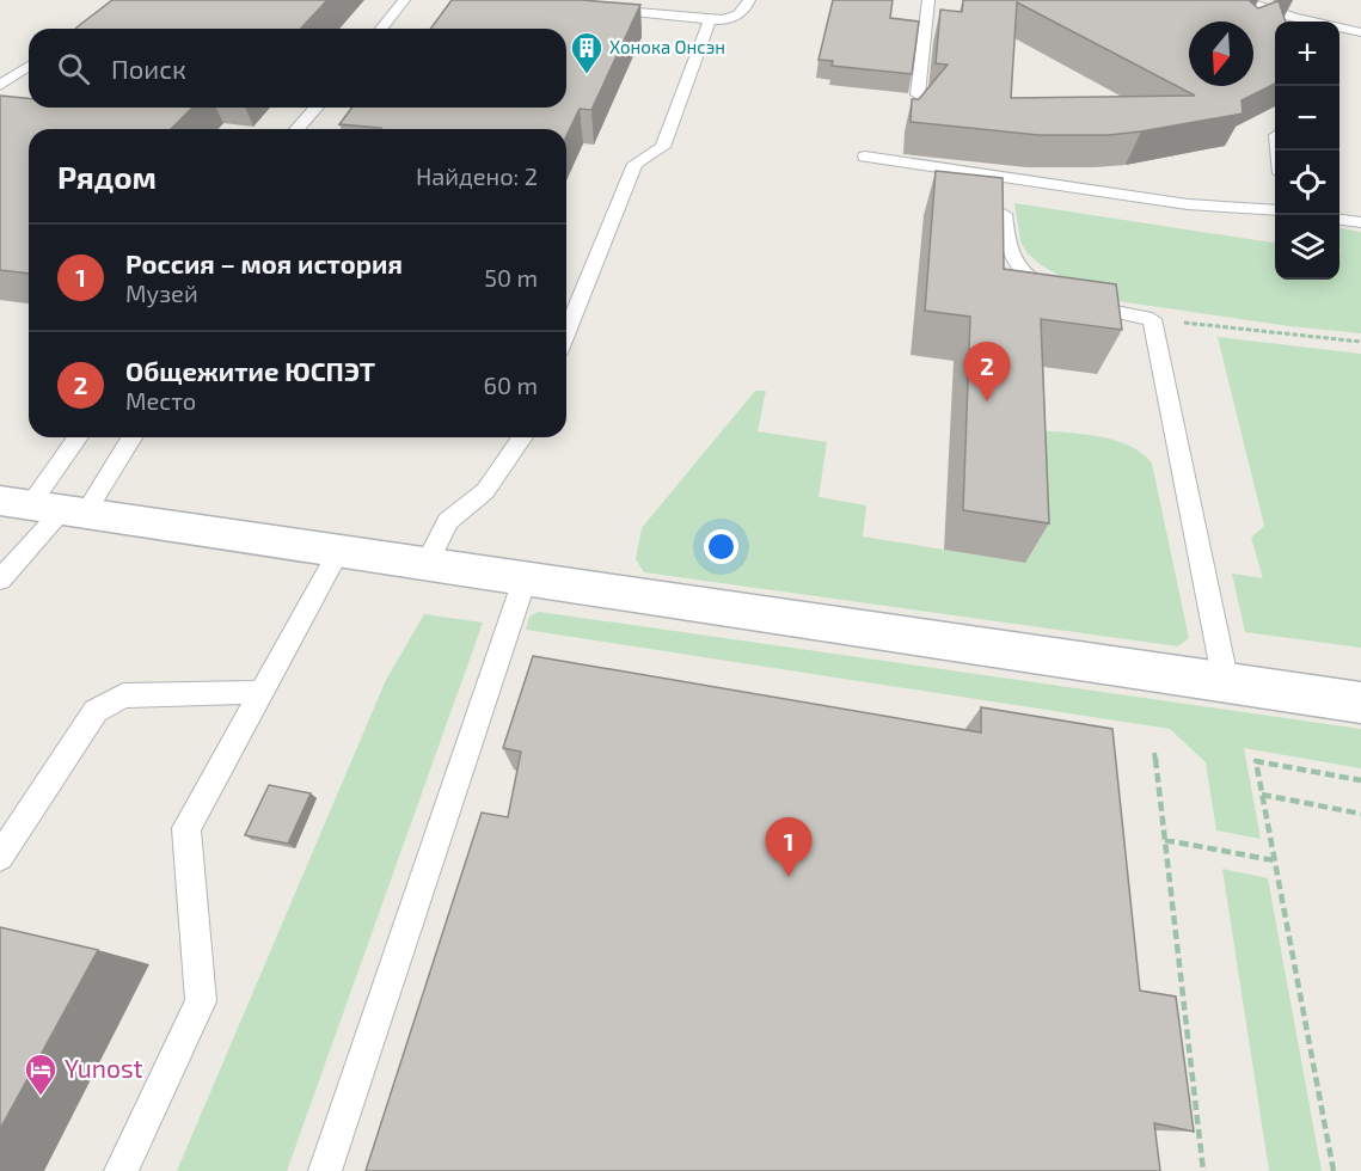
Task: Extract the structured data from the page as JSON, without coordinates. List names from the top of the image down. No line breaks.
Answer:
{"places":{"building":["Хонока Онсэн"],"hotel":["Yunost"]},"north":"bottom","page":{"map_buttons":["+","−"],"search":"Поиск","heading":["Рядом","Найдено: 2"],"list":[{"mark":"1","name":"Россия – моя история","note":"Музей","value":"50 m"},{"mark":"2","name":"Общежитие ЮСПЭТ","note":"Место","value":"60 m"}],"pins":["2","1"]}}
